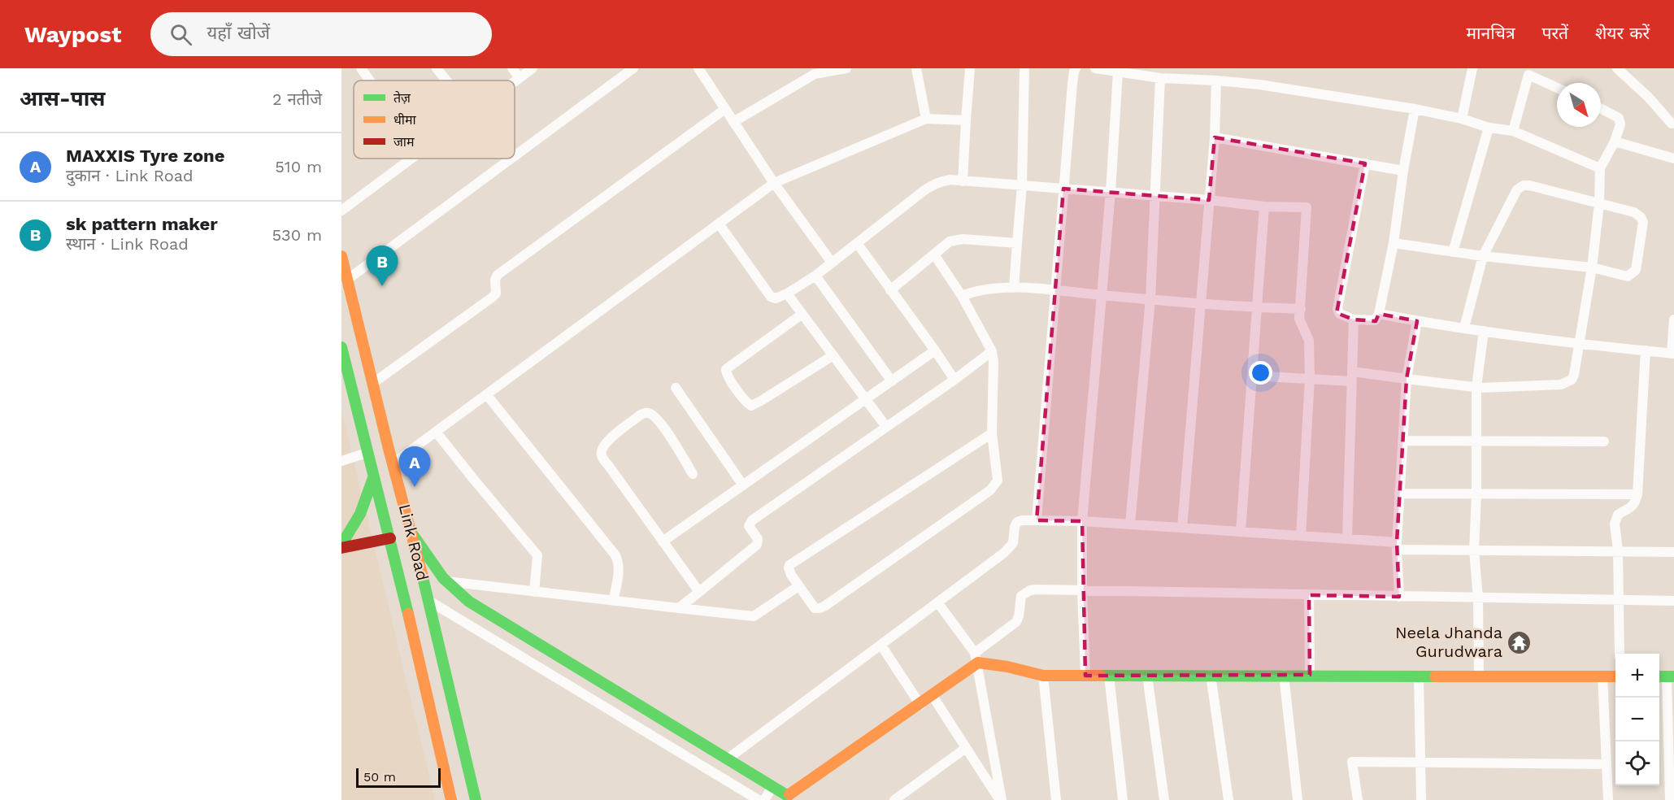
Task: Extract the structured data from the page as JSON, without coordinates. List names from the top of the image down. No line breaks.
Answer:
{"streets":{"street":["Link Road"]},"places":{"temple":["Neela Jhanda Gurudwara"]},"legend":["तेज़","धीमा","जाम"],"scale_bar":"50 m","north":"bottom right","page":{"header":"Waypost","search":"यहाँ खोजें","nav":["मानचित्र","परतें","शेयर करें"],"heading":["आस-पास","2 नतीजे"],"list":[{"mark":"A","name":"MAXXIS Tyre zone","note":"दुकान · Link Road","value":"510 m"},{"mark":"B","name":"sk pattern maker","note":"स्थान · Link Road","value":"530 m"}],"pins":["B","A"],"map_buttons":["+","−"],"scale":"50 m"}}
